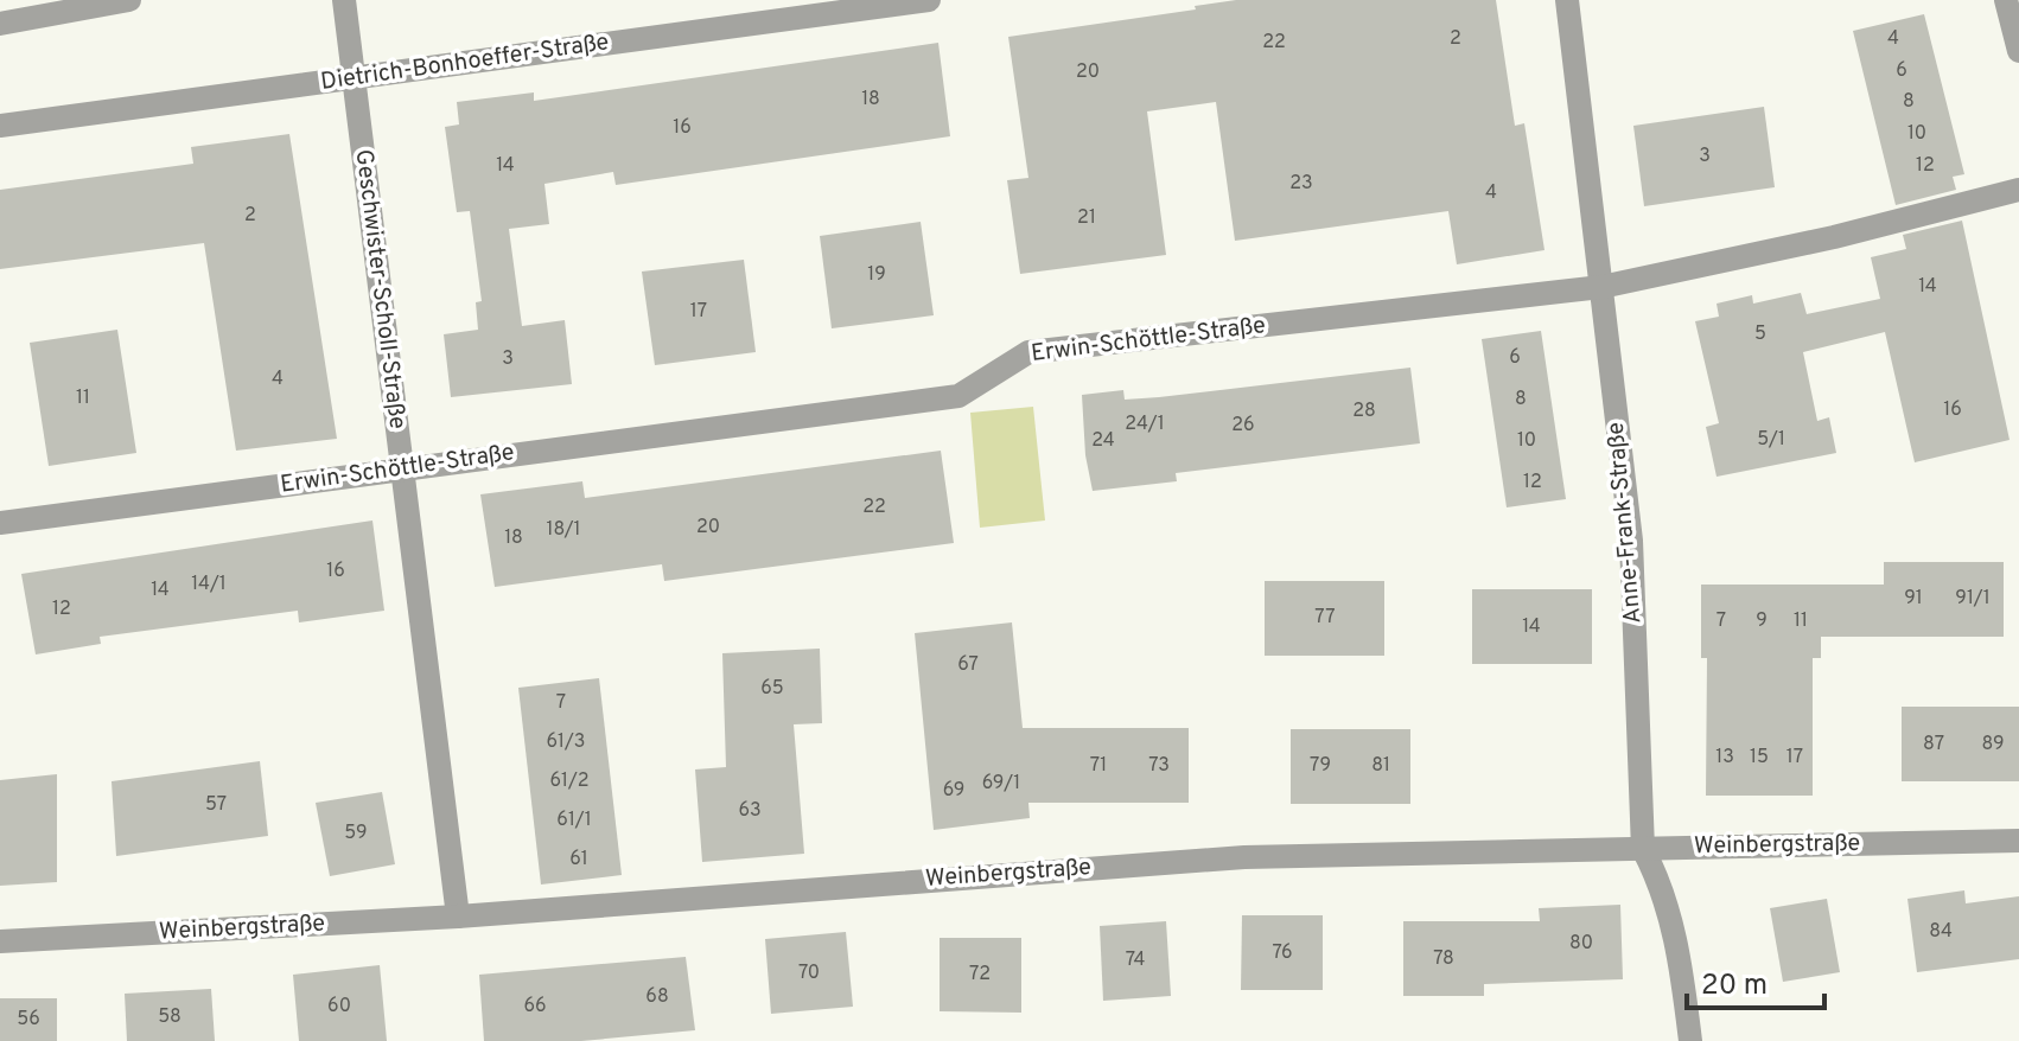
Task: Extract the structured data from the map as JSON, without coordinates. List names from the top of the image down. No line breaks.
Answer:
{"streets":{"street":["Dietrich-Bonhoeffer-Straße","Geschwister-Scholl-Straße","Erwin-Schöttle-Straße","Anne-Frank-Straße","Weinbergstraße"]},"crossings":[["Dietrich-Bonhoeffer-Straße","Geschwister-Scholl-Straße"],["Geschwister-Scholl-Straße","Erwin-Schöttle-Straße"],["Geschwister-Scholl-Straße","Weinbergstraße"],["Erwin-Schöttle-Straße","Anne-Frank-Straße"],["Anne-Frank-Straße","Weinbergstraße"]],"house_numbers":["2","4","22","6","20","18","8","16","10","3","14","12","23","4","2","21","19","14","17","5","6","3","4","11","8","16","28","24/1","26","5/1","24","10","12","22","20","18/1","18","16","14/1","14","91","91/1","12","77","7","9","11","14","67","65","7","61/3","87","89","13","15","17","71","73","79","81","61/2","69/1","69","57","63","61/1","59","61","84","80","76","78","74","70","72","68","60","66","58","56"],"scale_bar":"20 m"}
